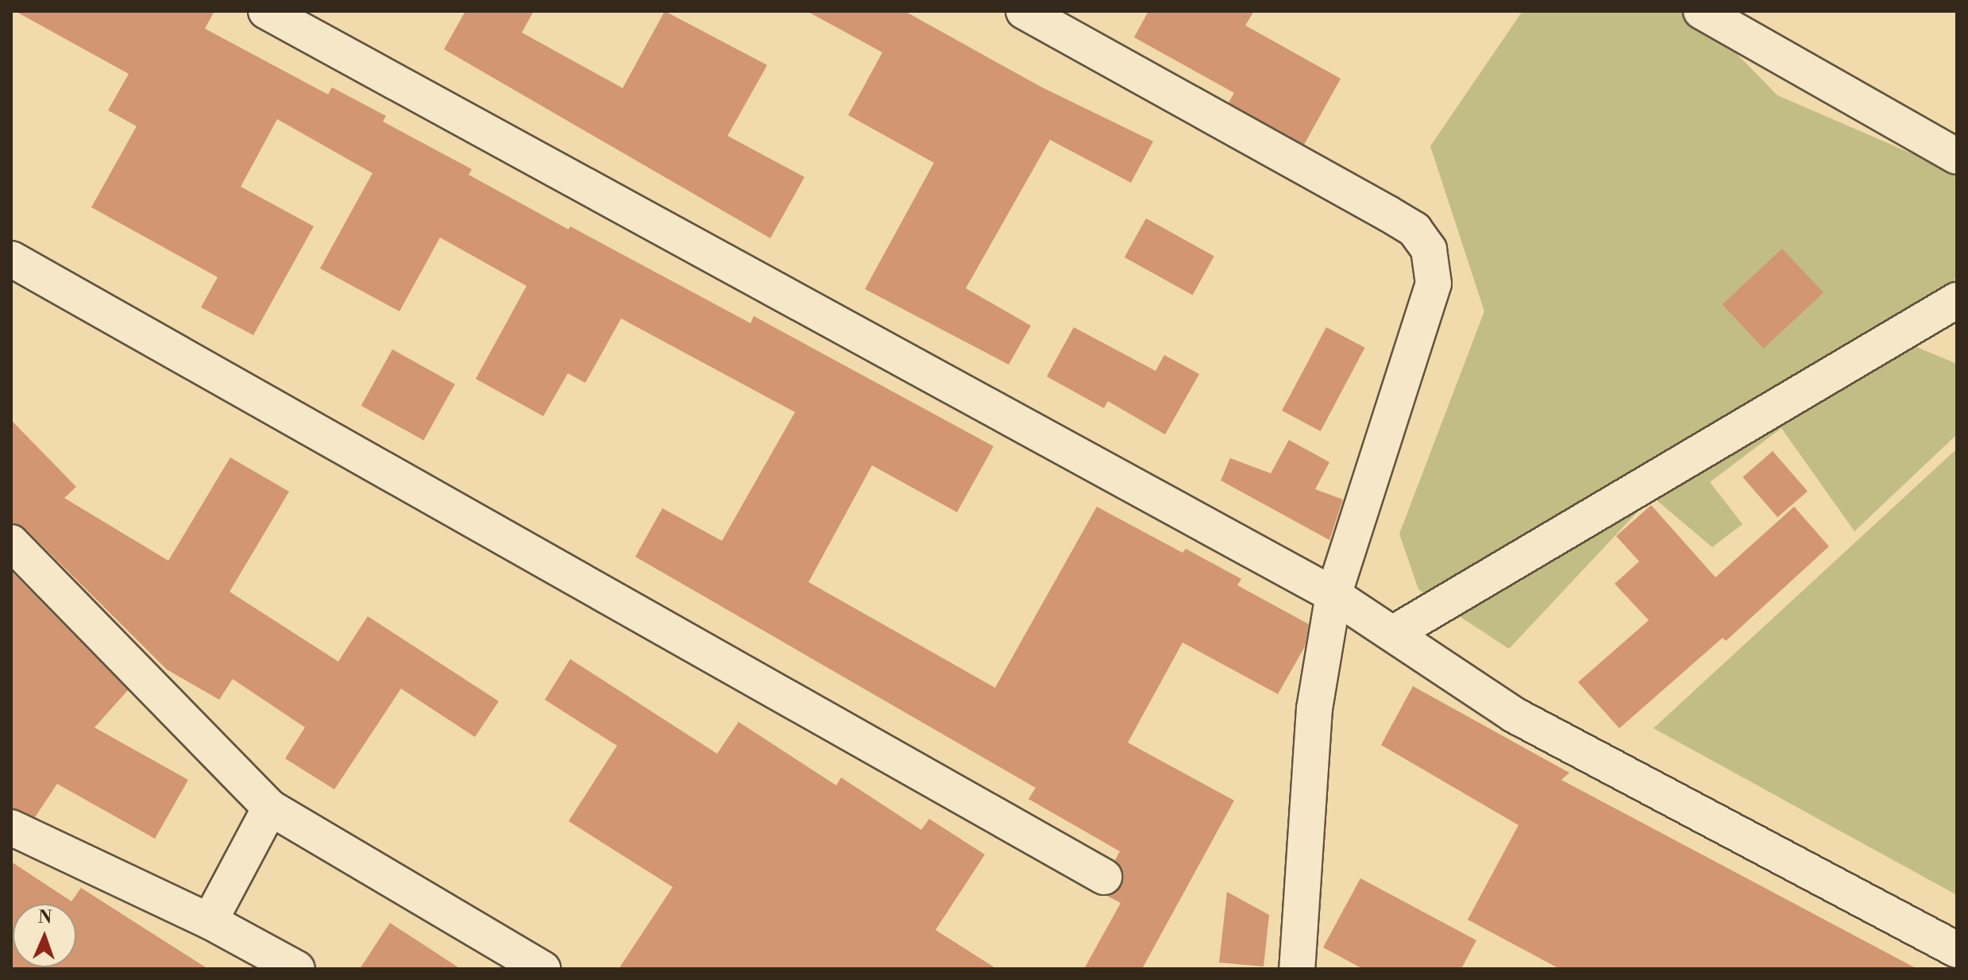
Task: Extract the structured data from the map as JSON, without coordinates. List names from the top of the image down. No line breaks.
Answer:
{"north":"top"}
